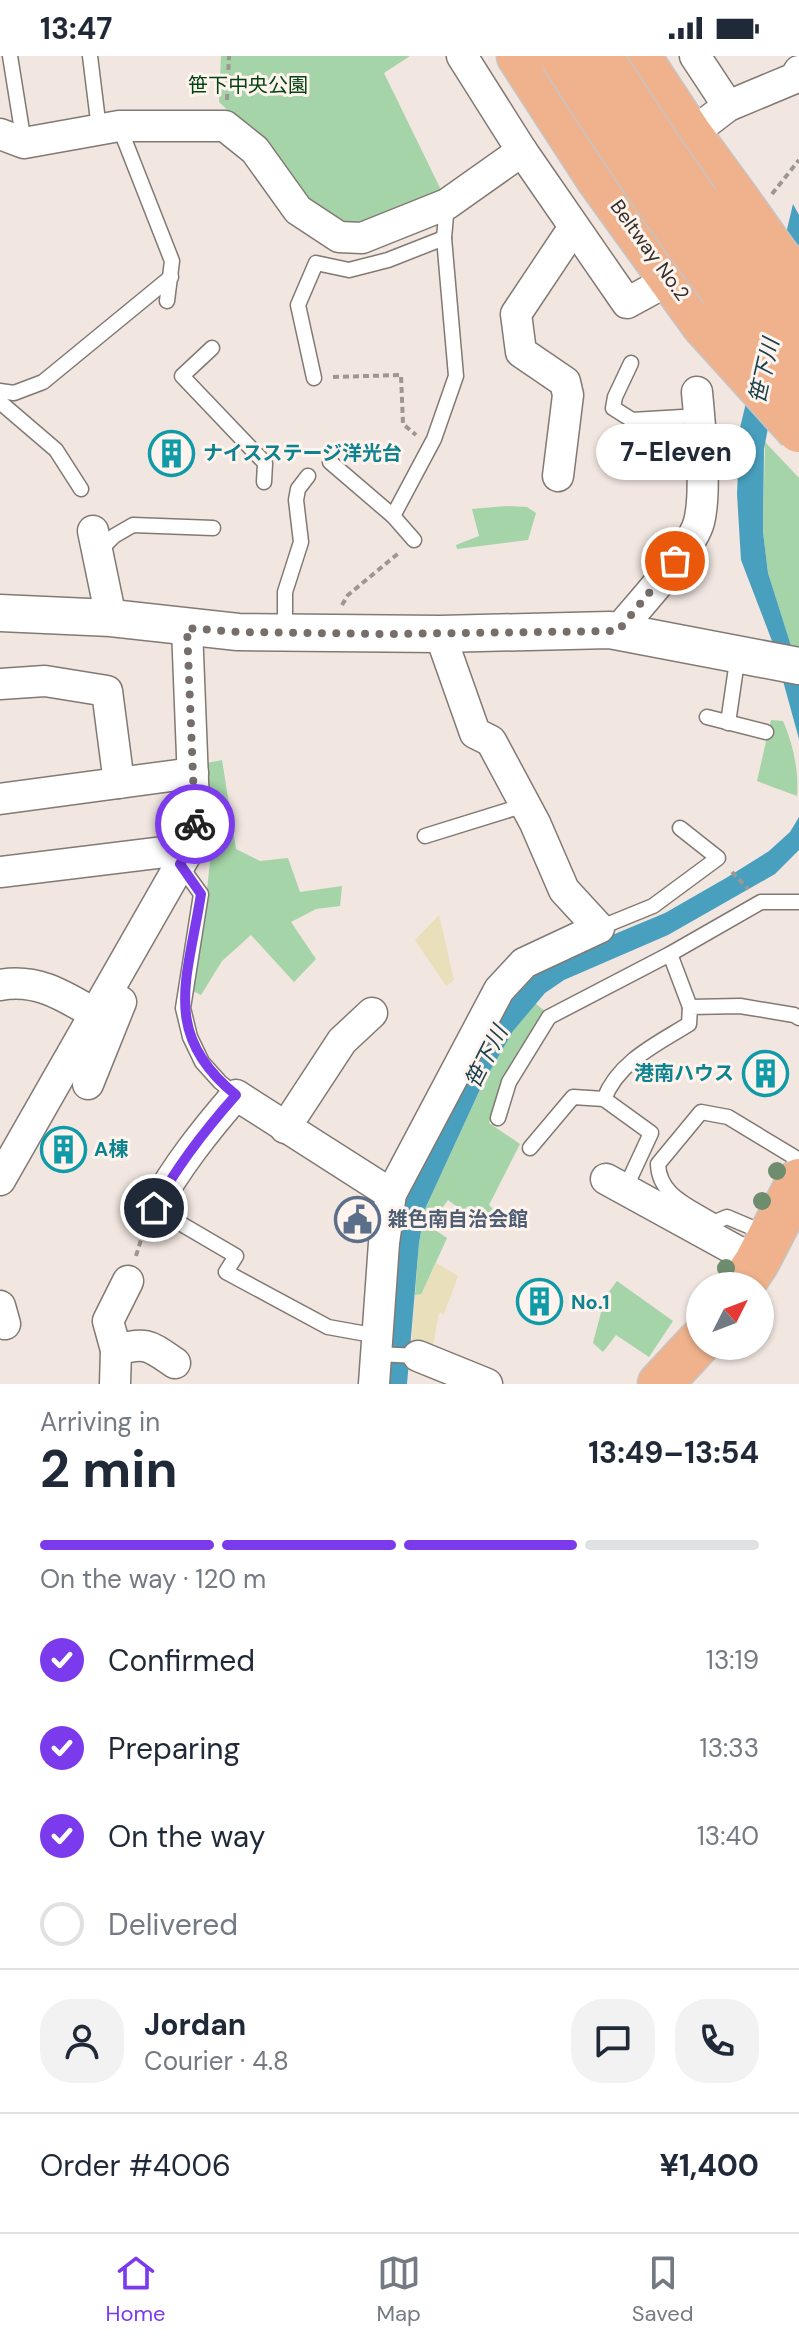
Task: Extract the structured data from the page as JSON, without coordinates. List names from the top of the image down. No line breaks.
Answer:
{"streets":{"main road":["Beltway No.2"]},"water":["笹下川"],"parks":["笹下中央公園"],"places":{"building":["ナイスステージ洋光台","港南ハウス","A棟","No.1"],"other":["7-Eleven"],"public building":["雑色南自治会館"]},"north":"top right","page":{"status":"13:47","bubble":"7-Eleven","heading":["2 min","Arriving in","13:49–13:54"],"panel":["Jordan","Courier · 4.8","Order #4006","¥1,400"],"bar":"On the way · 120 m","list":[["Confirmed","13:19"],["Preparing","13:33"],["On the way","13:40"],"Delivered"],"tabs":["Home","Map","Saved"]}}
